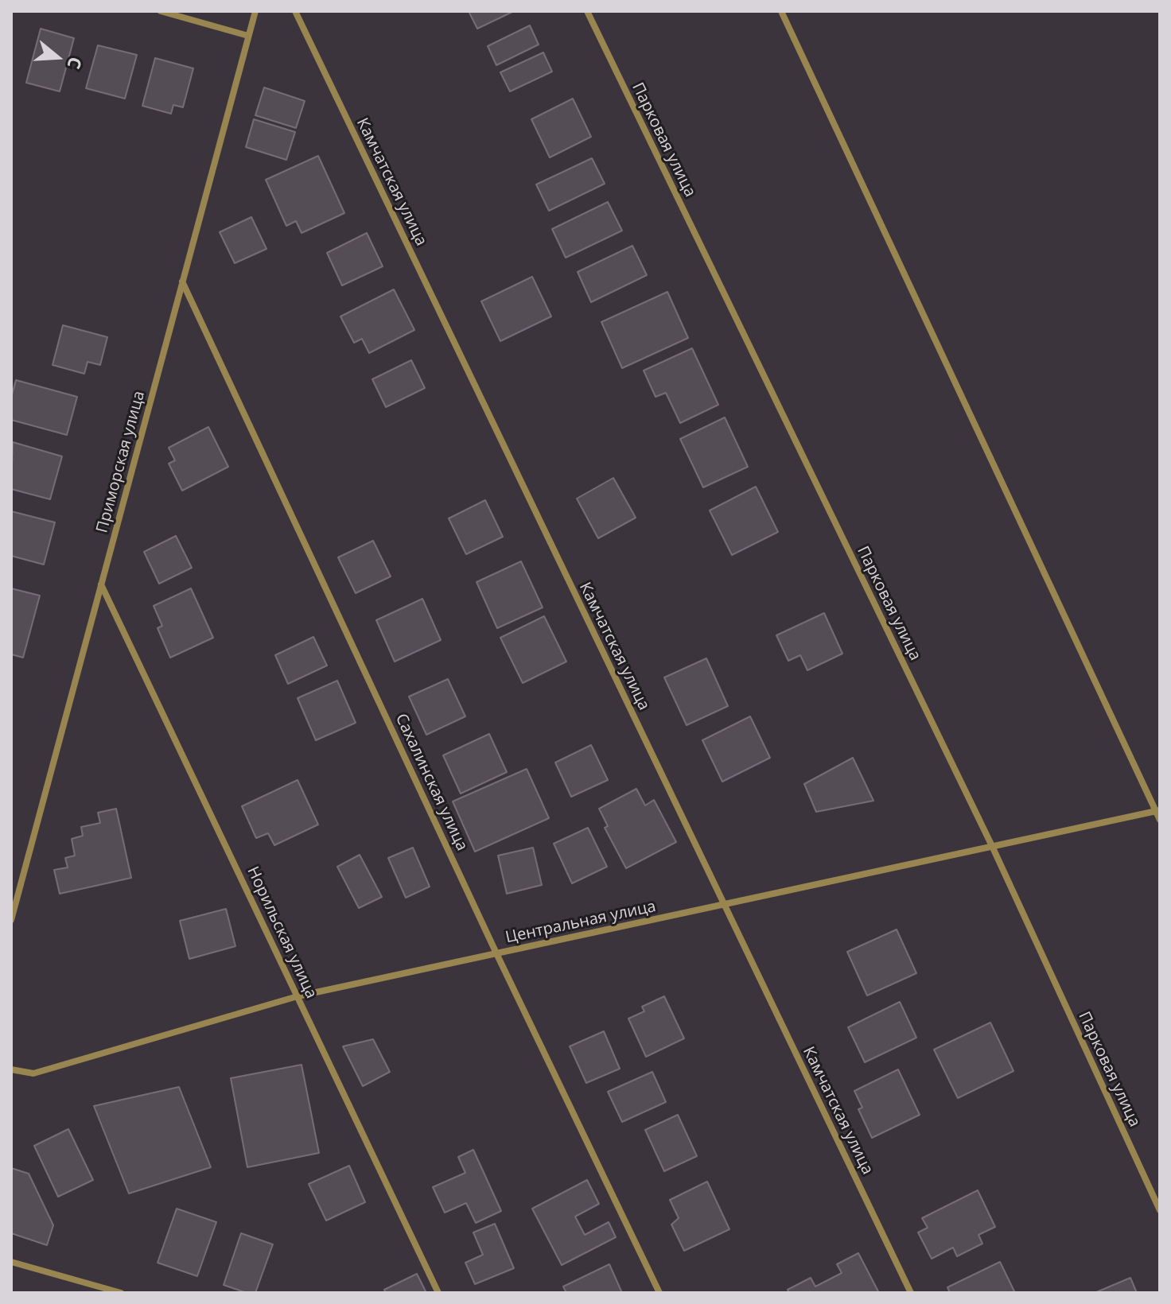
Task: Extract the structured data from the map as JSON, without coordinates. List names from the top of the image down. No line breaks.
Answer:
{"streets":{"street":["Парковая улица","Камчатская улица","Приморская улица","Сахалинская улица","Центральная улица","Норильская улица"]},"crossings":[["Парковая улица","Центральная улица"],["Камчатская улица","Центральная улица"],["Приморская улица","Сахалинская улица"],["Приморская улица","Норильская улица"],["Сахалинская улица","Центральная улица"],["Центральная улица","Норильская улица"]],"north":"right"}
